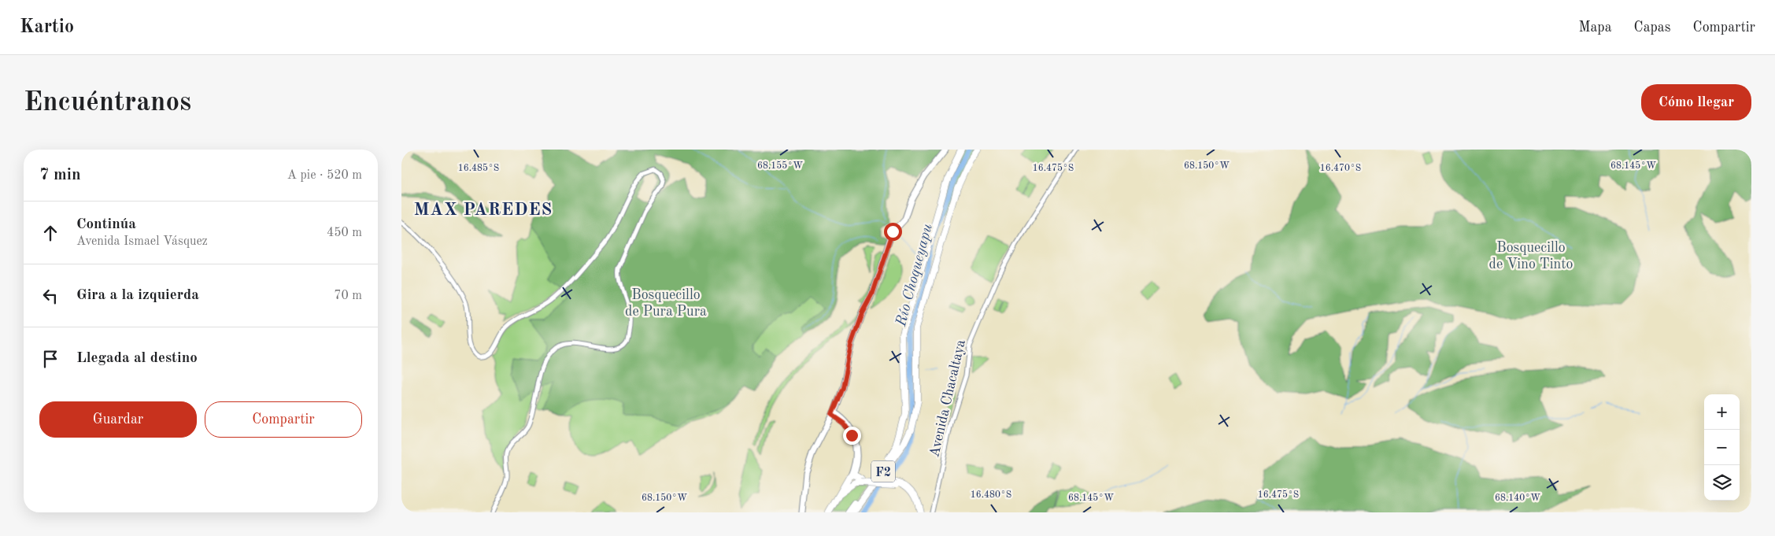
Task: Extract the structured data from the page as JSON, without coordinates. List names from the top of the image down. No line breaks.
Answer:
{"streets":{"highway":["F2"],"street":["Avenida Chacaltaya"]},"districts":["MAX PAREDES"],"water":["Río Choqueyapu"],"parks":["Bosquecillo de Vino Tinto","Bosquecillo de Pura Pura"],"page":{"header":"Kartio","nav":["Mapa","Capas","Compartir"],"buttons":["Cómo llegar",["Guardar","Compartir"]],"title":"Encuéntranos","heading":["7 min","A pie · 520 m"],"list":[["Continúa","Avenida Ismael Vásquez","450 m"],["Gira a la izquierda","70 m"],"Llegada al destino"],"map_buttons":["+","−"]},"coordinates":["68.155°W","68.150°W","68.145°W","16.485°S","16.475°S","16.470°S","16.480°S","68.140°W"]}
